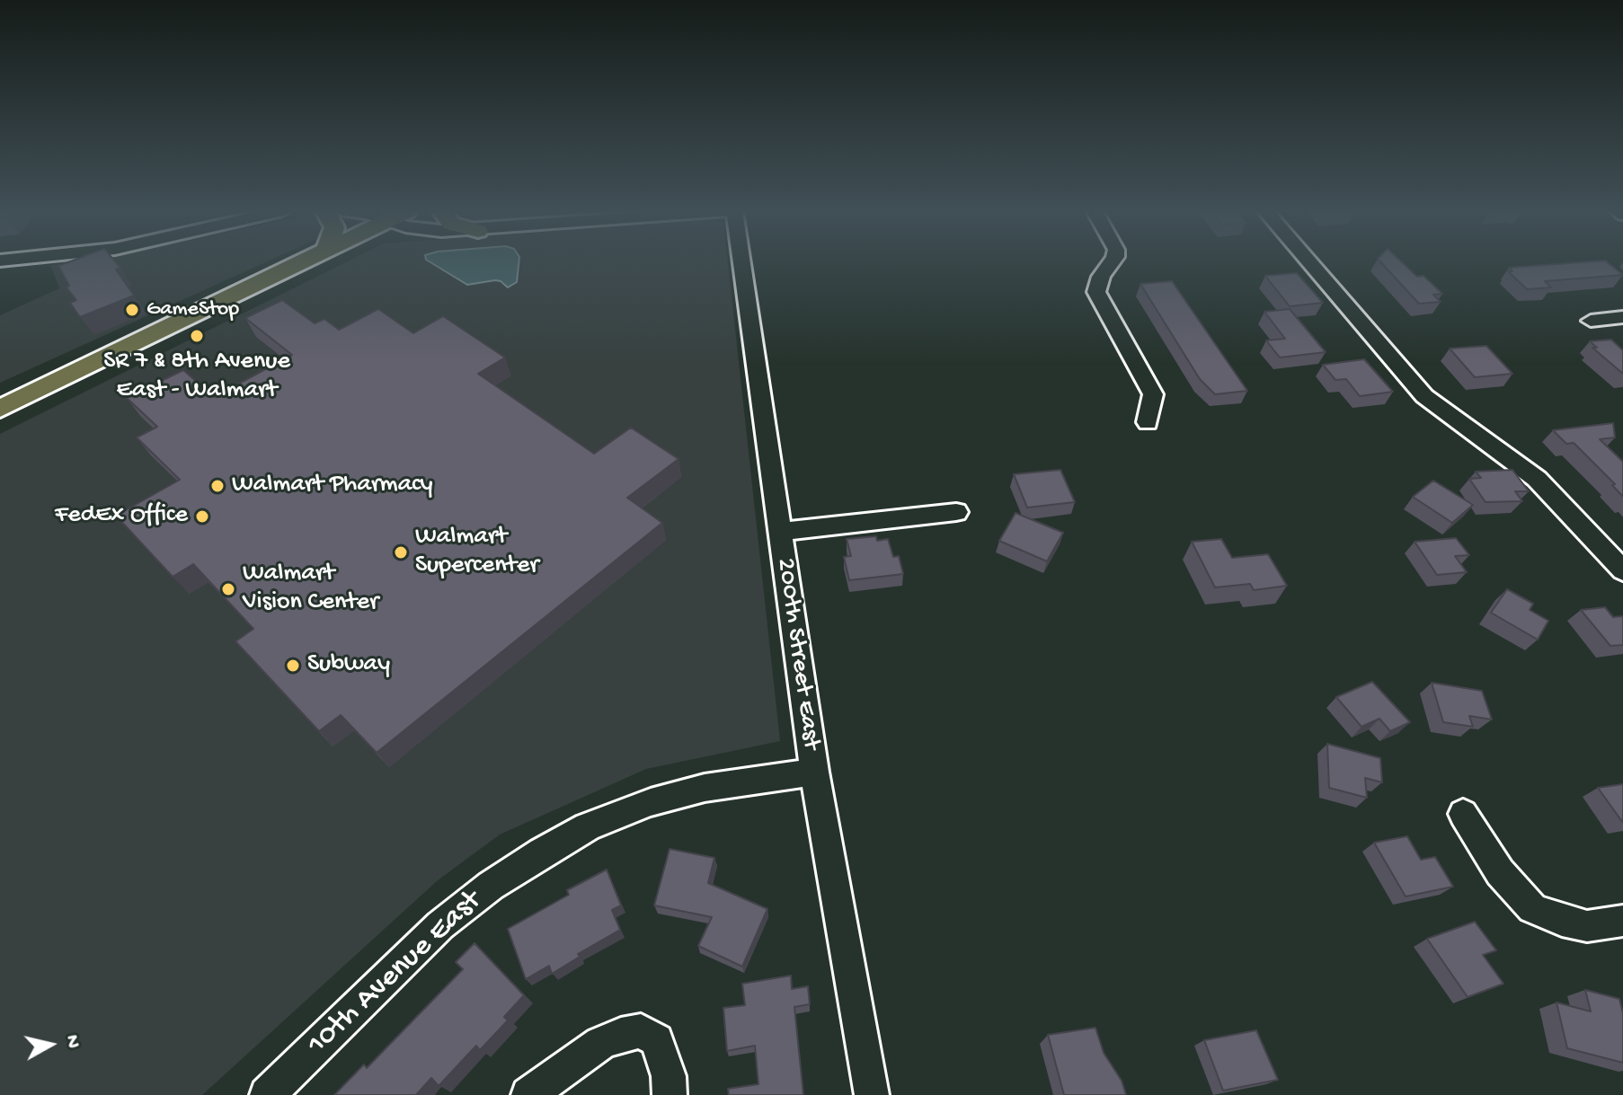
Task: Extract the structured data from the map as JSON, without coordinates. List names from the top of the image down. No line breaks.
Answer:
{"streets":{"street":["200th Street East","10th Avenue East"]},"crossings":[["200th Street East","10th Avenue East"]],"places":["GameStop","SR 7 & 8th Avenue East - Walmart","Walmart Pharmacy","FedEx Office","Walmart Supercenter","Walmart Vision Center","Subway"],"north":"right"}
